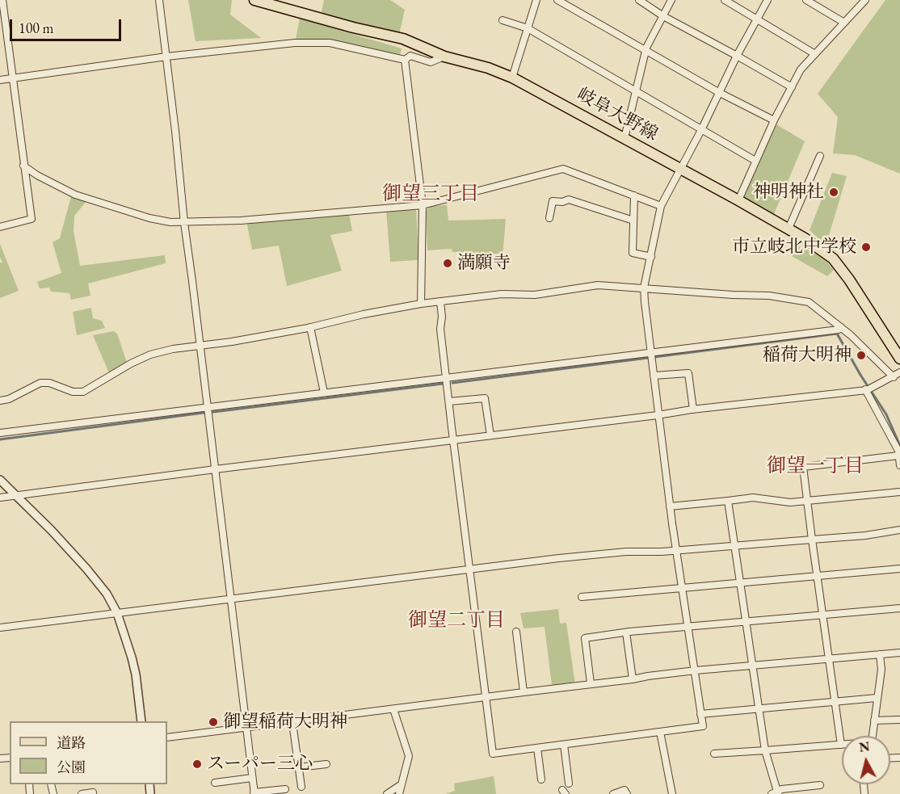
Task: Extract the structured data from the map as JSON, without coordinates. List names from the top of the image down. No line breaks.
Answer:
{"streets":{"main road":["岐阜大野線"]},"districts":["御望三丁目","御望一丁目","御望二丁目"],"places":["神明神社","市立岐北中学校","満願寺","稲荷大明神","御望稲荷大明神","スーパー三心"],"legend":["道路","公園"],"scale_bar":"100 m","north":"top"}
